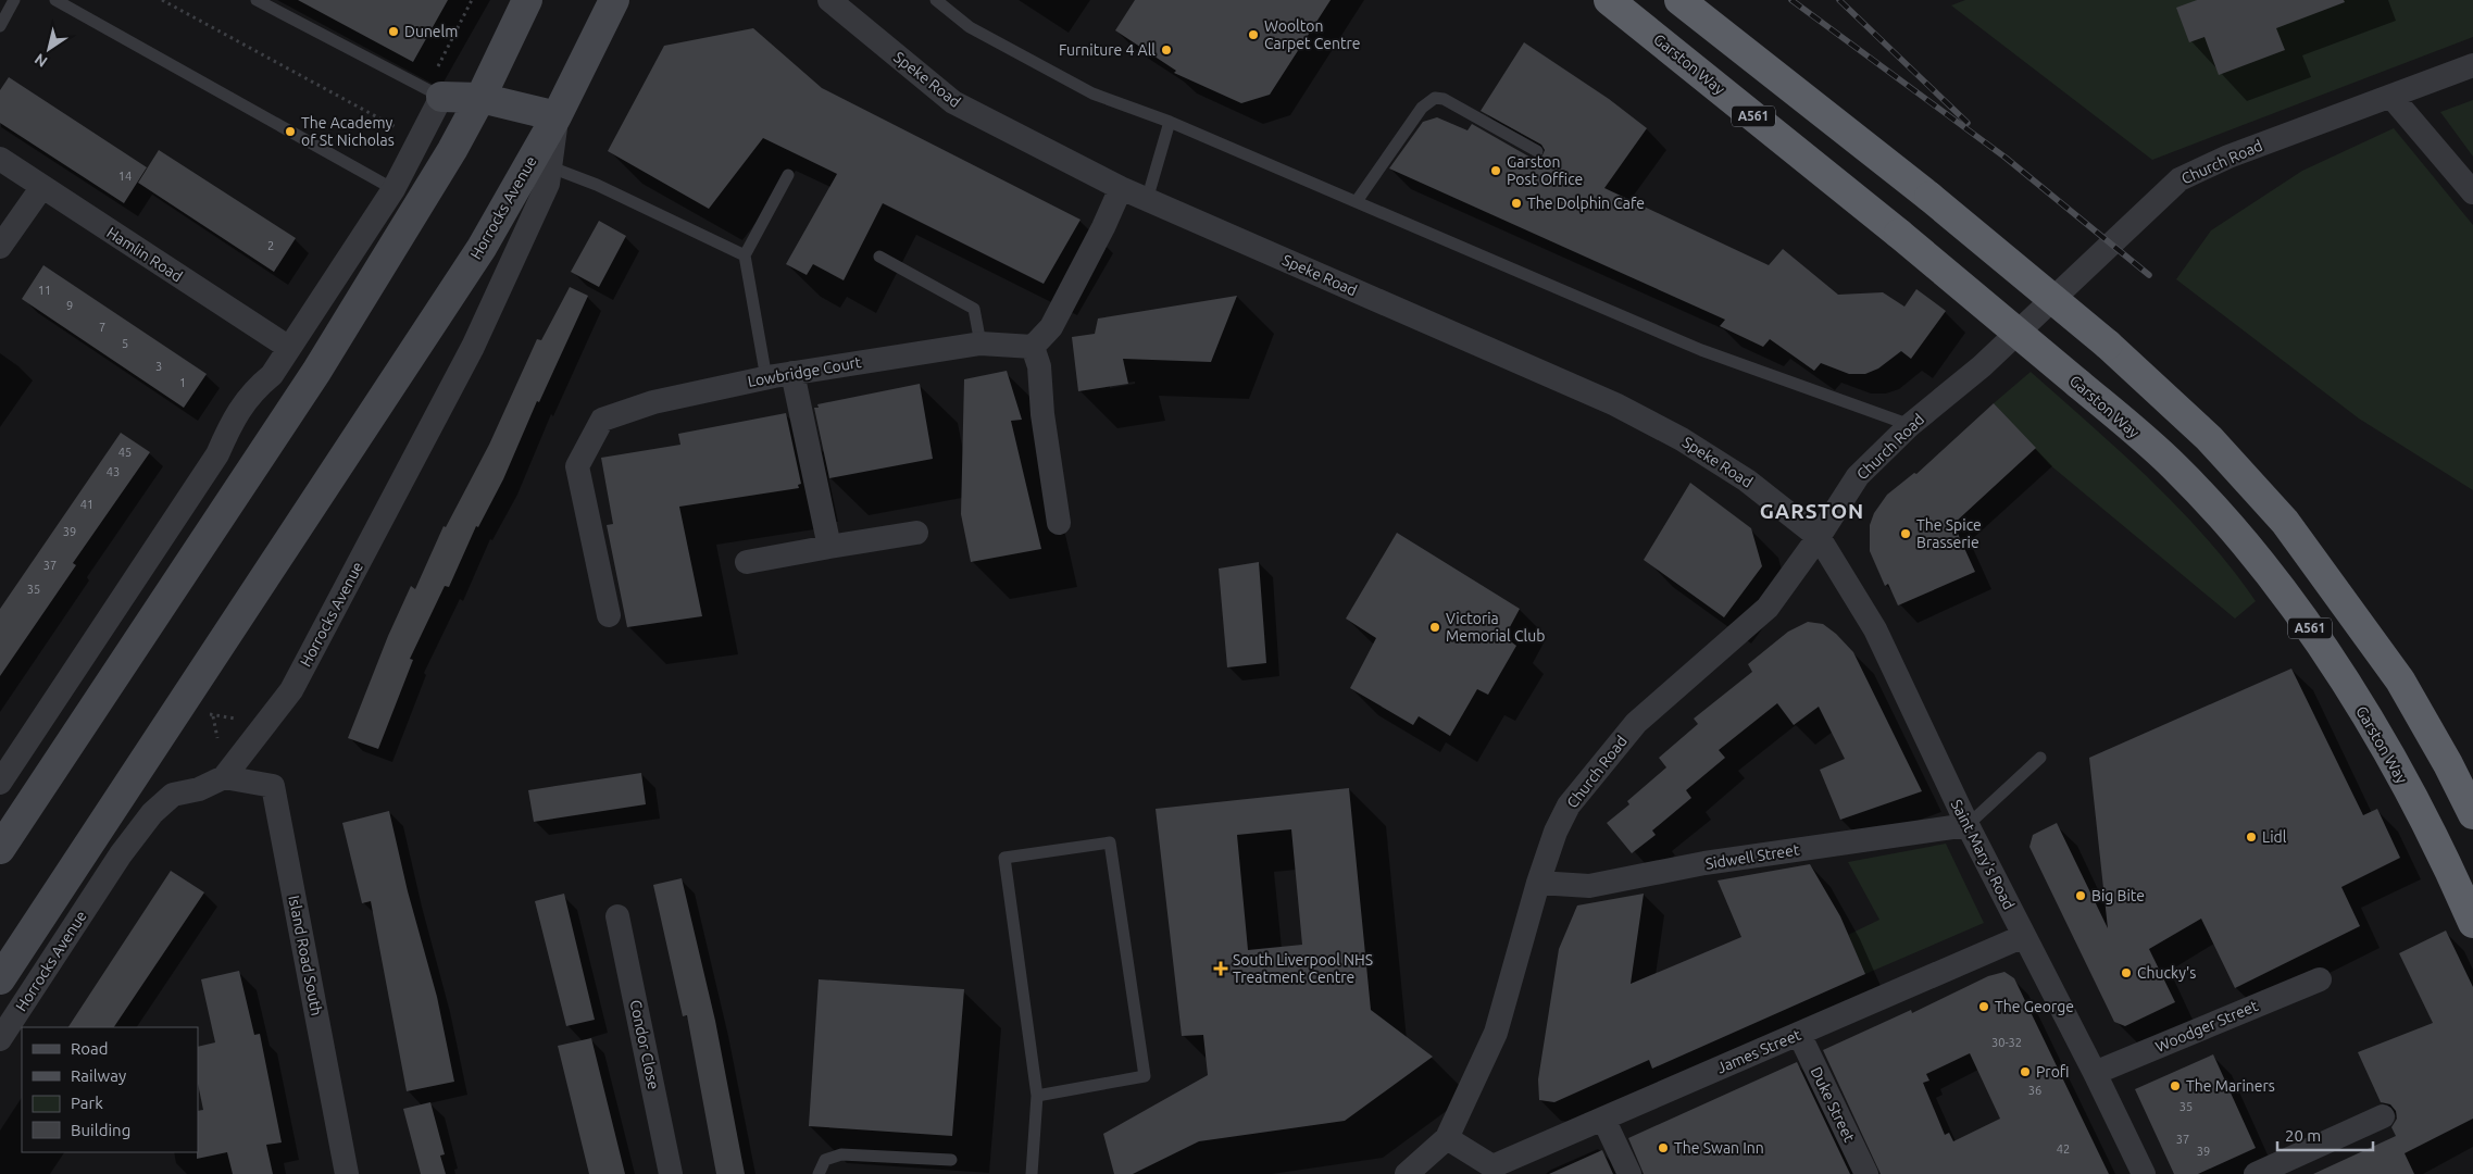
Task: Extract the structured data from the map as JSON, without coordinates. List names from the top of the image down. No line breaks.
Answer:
{"streets":{"highway":["Garston Way","A561"],"main road":["Horrocks Avenue"],"street":["Speke Road","Church Road","Hamlin Road","Lowbridge Court","Saint Mary's Road","Sidwell Street","Island Road South","Woodger Street","Condor Close","James Street","Duke Street"]},"crossings":[["Speke Road","Church Road"],["Speke Road","Saint Mary's Road"],["Church Road","Saint Mary's Road"],["Church Road","Sidwell Street"],["Horrocks Avenue","Island Road South"],["Saint Mary's Road","Sidwell Street"],["Saint Mary's Road","Woodger Street"],["Saint Mary's Road","James Street"],["James Street","Duke Street"]],"districts":["GARSTON"],"places":{"other":["Dunelm","Woolton Carpet Centre","Furniture 4 All","The Academy of St Nicholas","Garston Post Office","The Dolphin Cafe","The Spice Brasserie","Victoria Memorial Club","Lidl","Big Bite","Chucky's","The George","Profi","The Mariners","The Swan Inn"],"health":["South Liverpool NHS Treatment Centre"]},"house_numbers":["14","2","11","9","7","5","3","1","45","43","41","39","37","35","30-32","36","35","37","42","39"],"legend":["Road","Railway","Park","Building"],"scale_bar":"20 m","north":"bottom left"}
